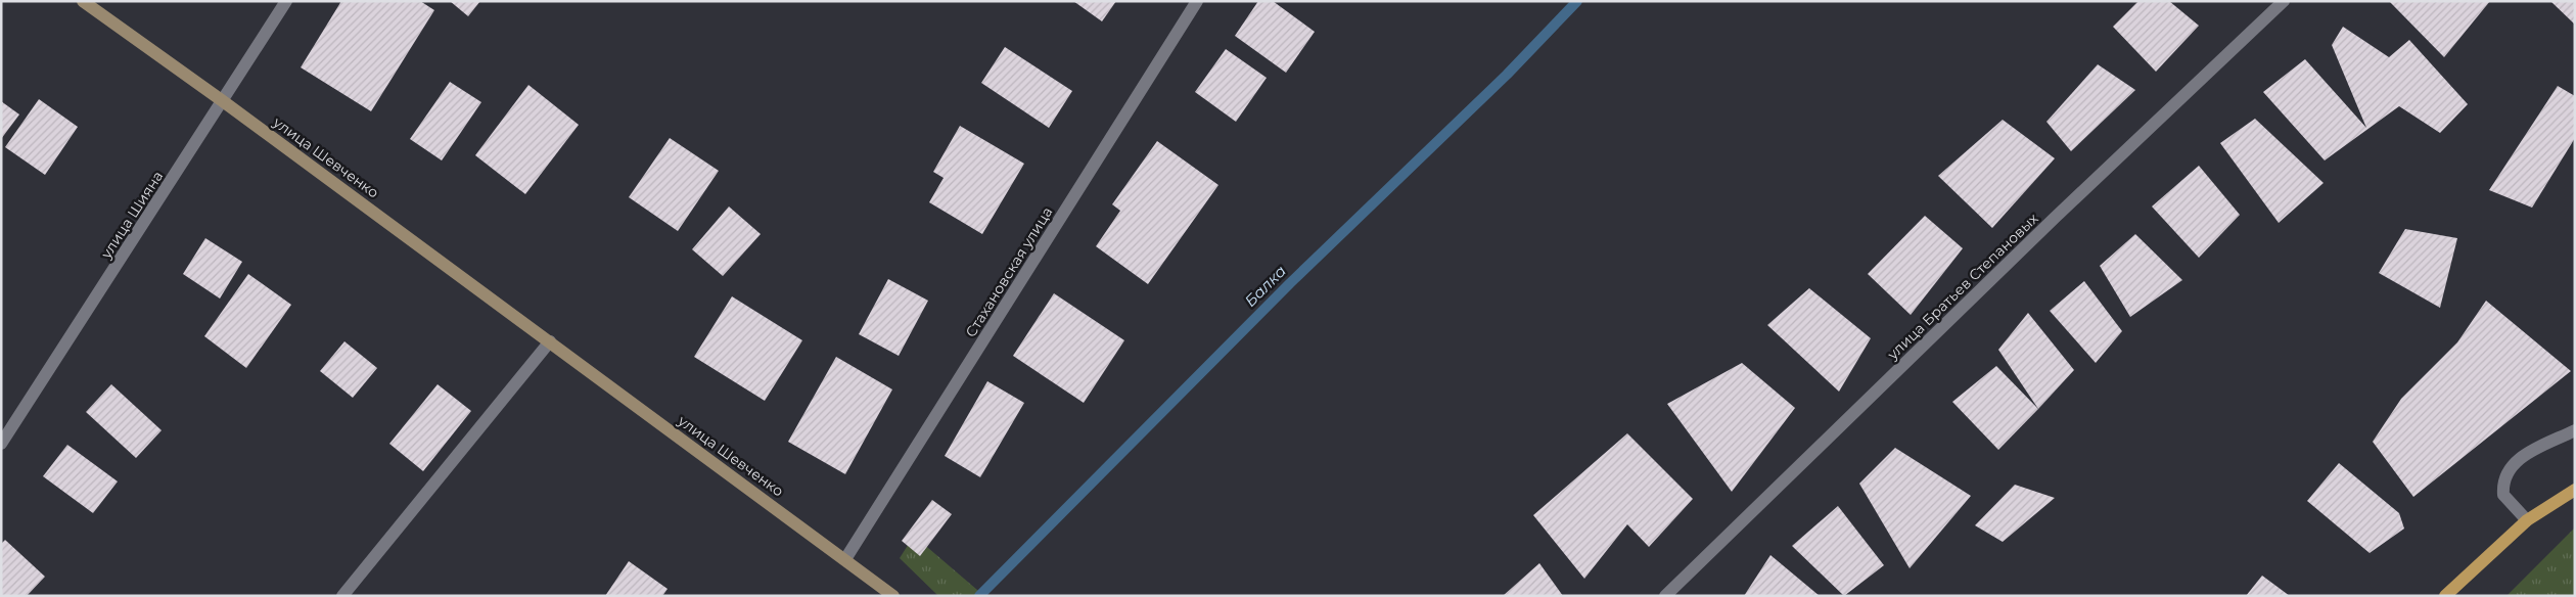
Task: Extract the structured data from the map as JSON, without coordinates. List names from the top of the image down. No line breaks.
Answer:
{"streets":{"main road":["улица Шевченко"],"street":["улица Шияна","Стахановская улица","улица Братьев Степановых"]},"crossings":[["улица Шевченко","улица Шияна"],["улица Шевченко","Стахановская улица"]],"water":["Балка"]}
